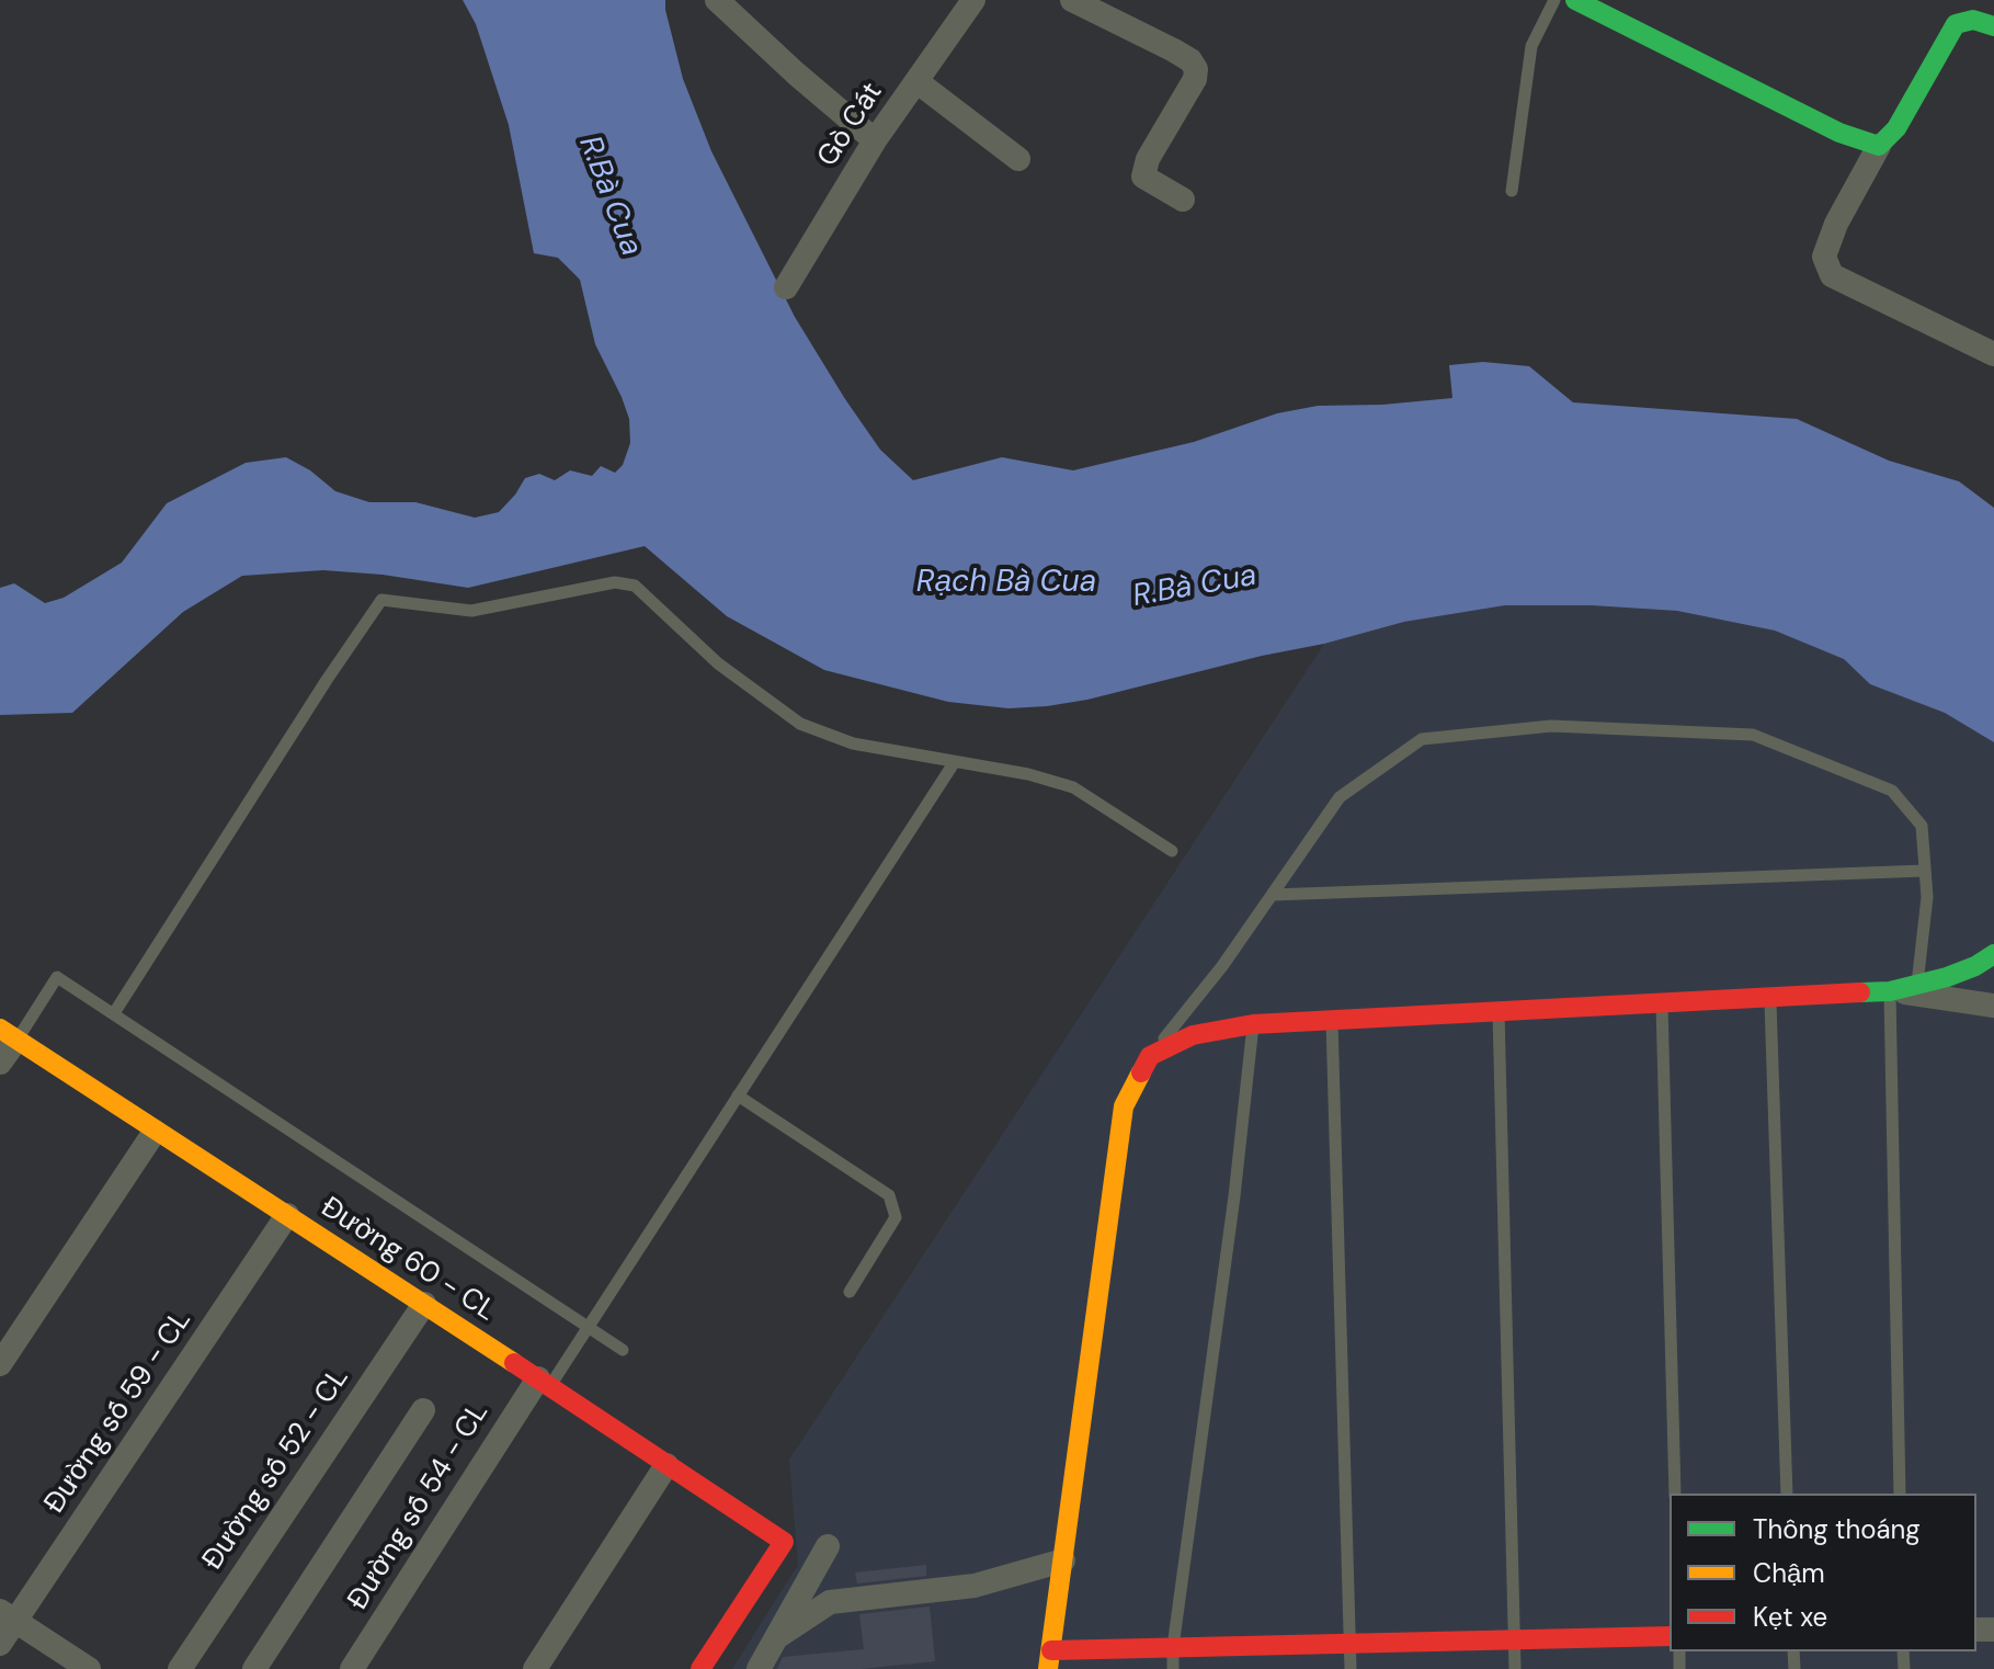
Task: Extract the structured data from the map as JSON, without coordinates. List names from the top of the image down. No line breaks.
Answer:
{"streets":{"street":["Gò Cát","Đường 60 - CL","Đường số 59 - CL","Đường số 52 - CL","Đường số 54 - CL"]},"crossings":[["Đường 60 - CL","Đường số 59 - CL"],["Đường 60 - CL","Đường số 52 - CL"],["Đường 60 - CL","Đường số 54 - CL"]],"water":["R.Bà Cua","Rạch Bà Cua"],"legend":["Thông thoáng","Chậm","Kẹt xe"]}
